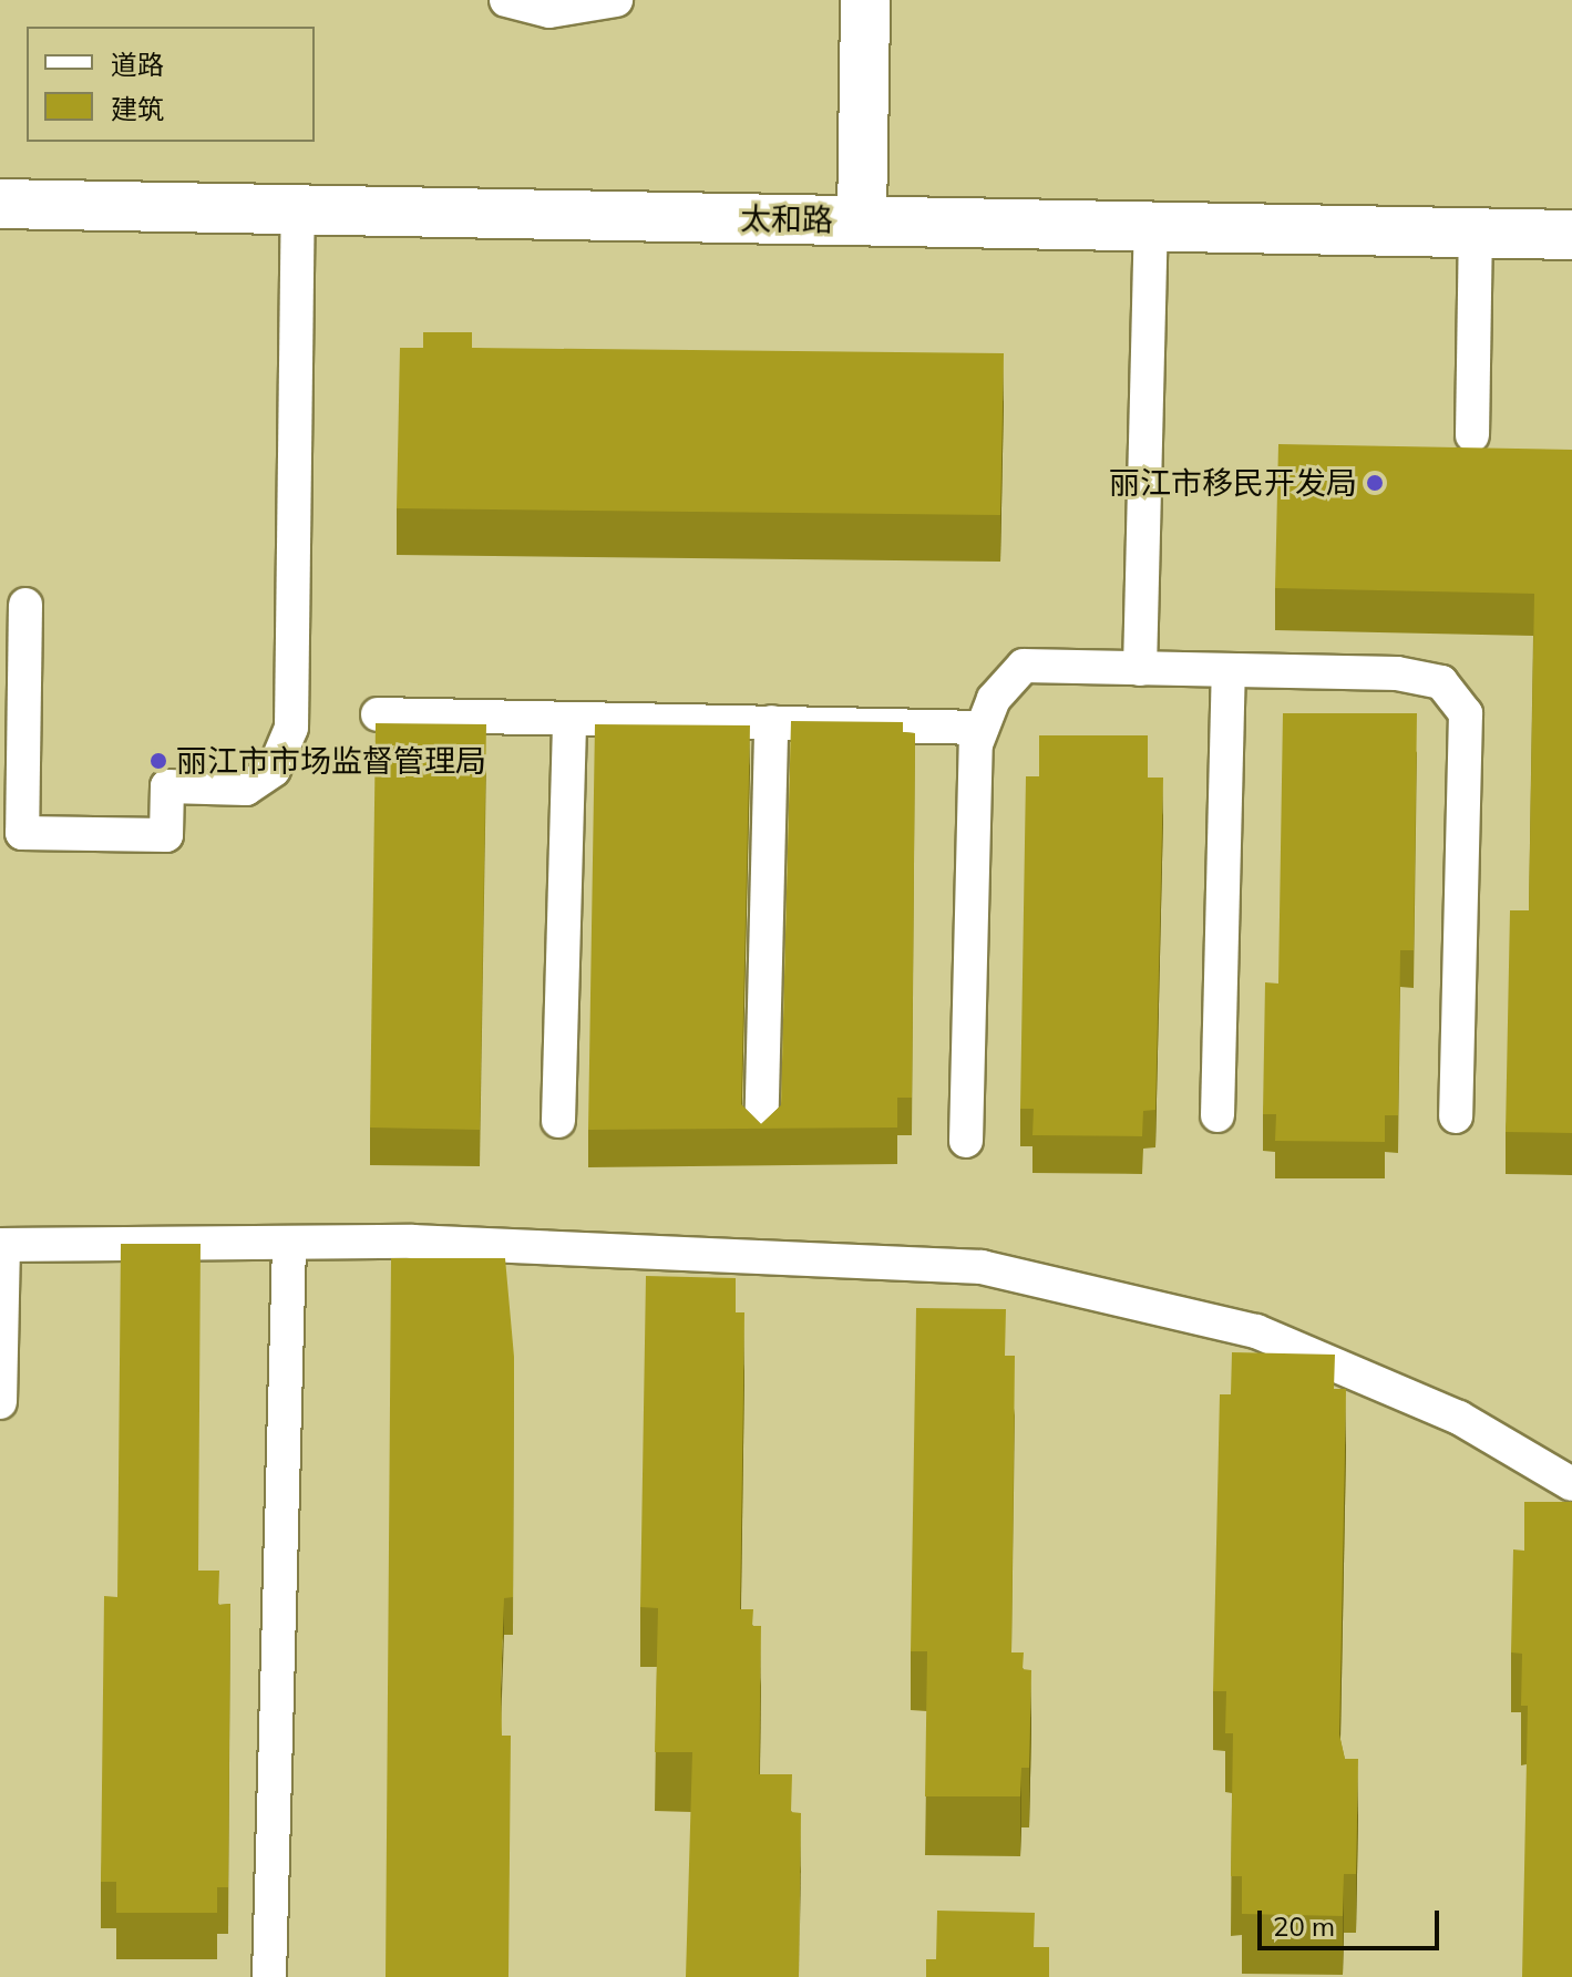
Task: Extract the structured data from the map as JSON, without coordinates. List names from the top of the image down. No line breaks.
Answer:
{"streets":{"street":["太和路"]},"places":["丽江市移民开发局","丽江市市场监督管理局"],"legend":["道路","建筑"],"scale_bar":"20 m"}
